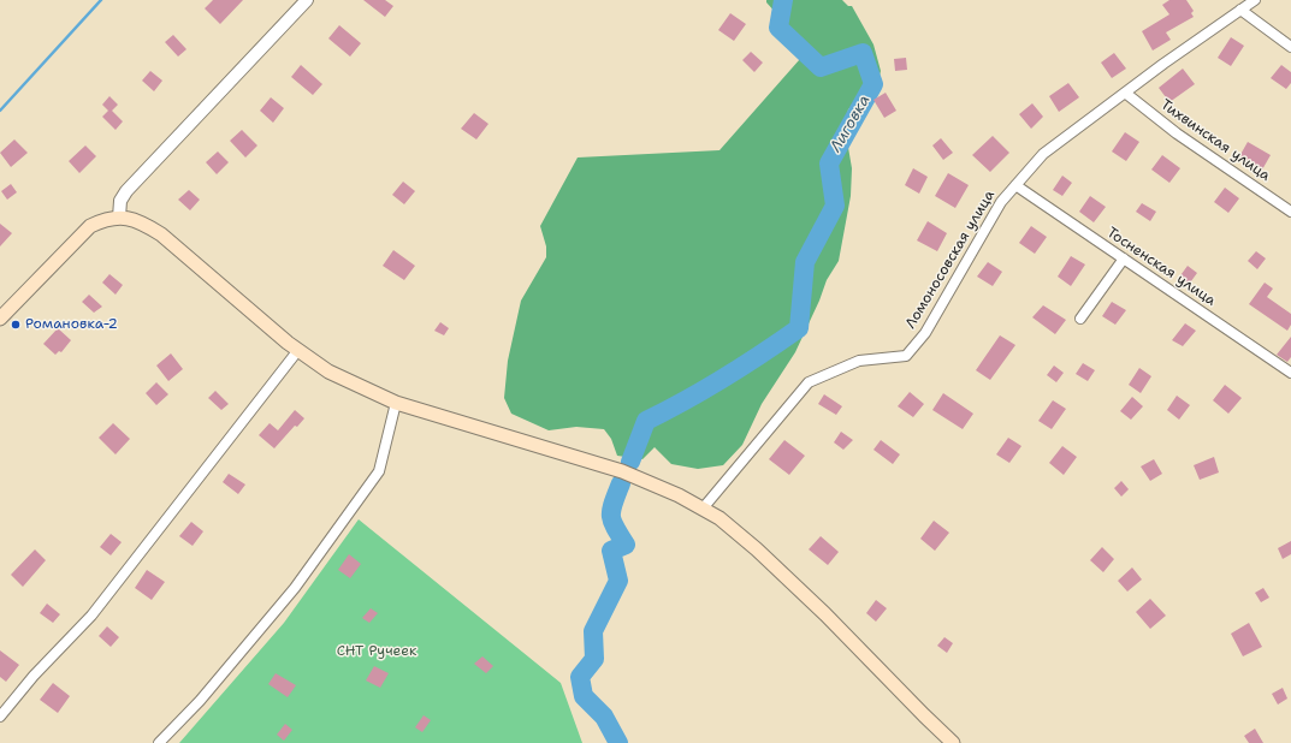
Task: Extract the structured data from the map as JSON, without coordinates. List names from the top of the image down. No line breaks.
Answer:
{"streets":{"street":["Тихвинская улица","Ломоносовская улица","Тосненская улица"]},"crossings":[["Тихвинская улица","Ломоносовская улица"],["Ломоносовская улица","Тосненская улица"]],"water":["Лиговка"],"parks":["СНТ Ручеек"],"places":["Романовка-2"]}
